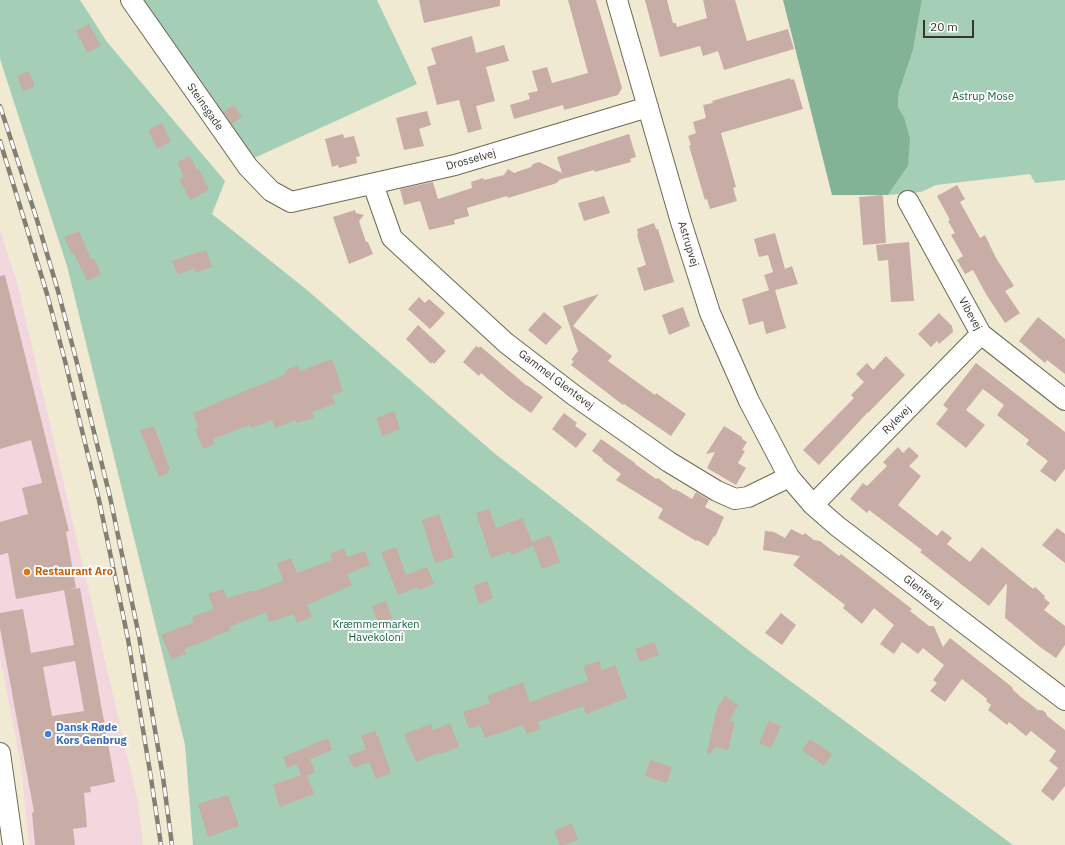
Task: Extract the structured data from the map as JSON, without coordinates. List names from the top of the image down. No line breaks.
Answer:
{"streets":{"street":["Steinsgade","Drosselvej","Astrupvej","Vibevej","Gammel Glentevej","Rylevej","Glentevej"]},"crossings":[["Steinsgade","Drosselvej"],["Drosselvej","Astrupvej"],["Drosselvej","Gammel Glentevej"],["Astrupvej","Gammel Glentevej"],["Astrupvej","Glentevej"],["Vibevej","Rylevej"],["Gammel Glentevej","Glentevej"],["Rylevej","Glentevej"]],"parks":["Astrup Mose","Kræmmermarken Havekoloni"],"places":["Restaurant Aro","Dansk Røde Kors Genbrug"],"scale_bar":"20 m"}
